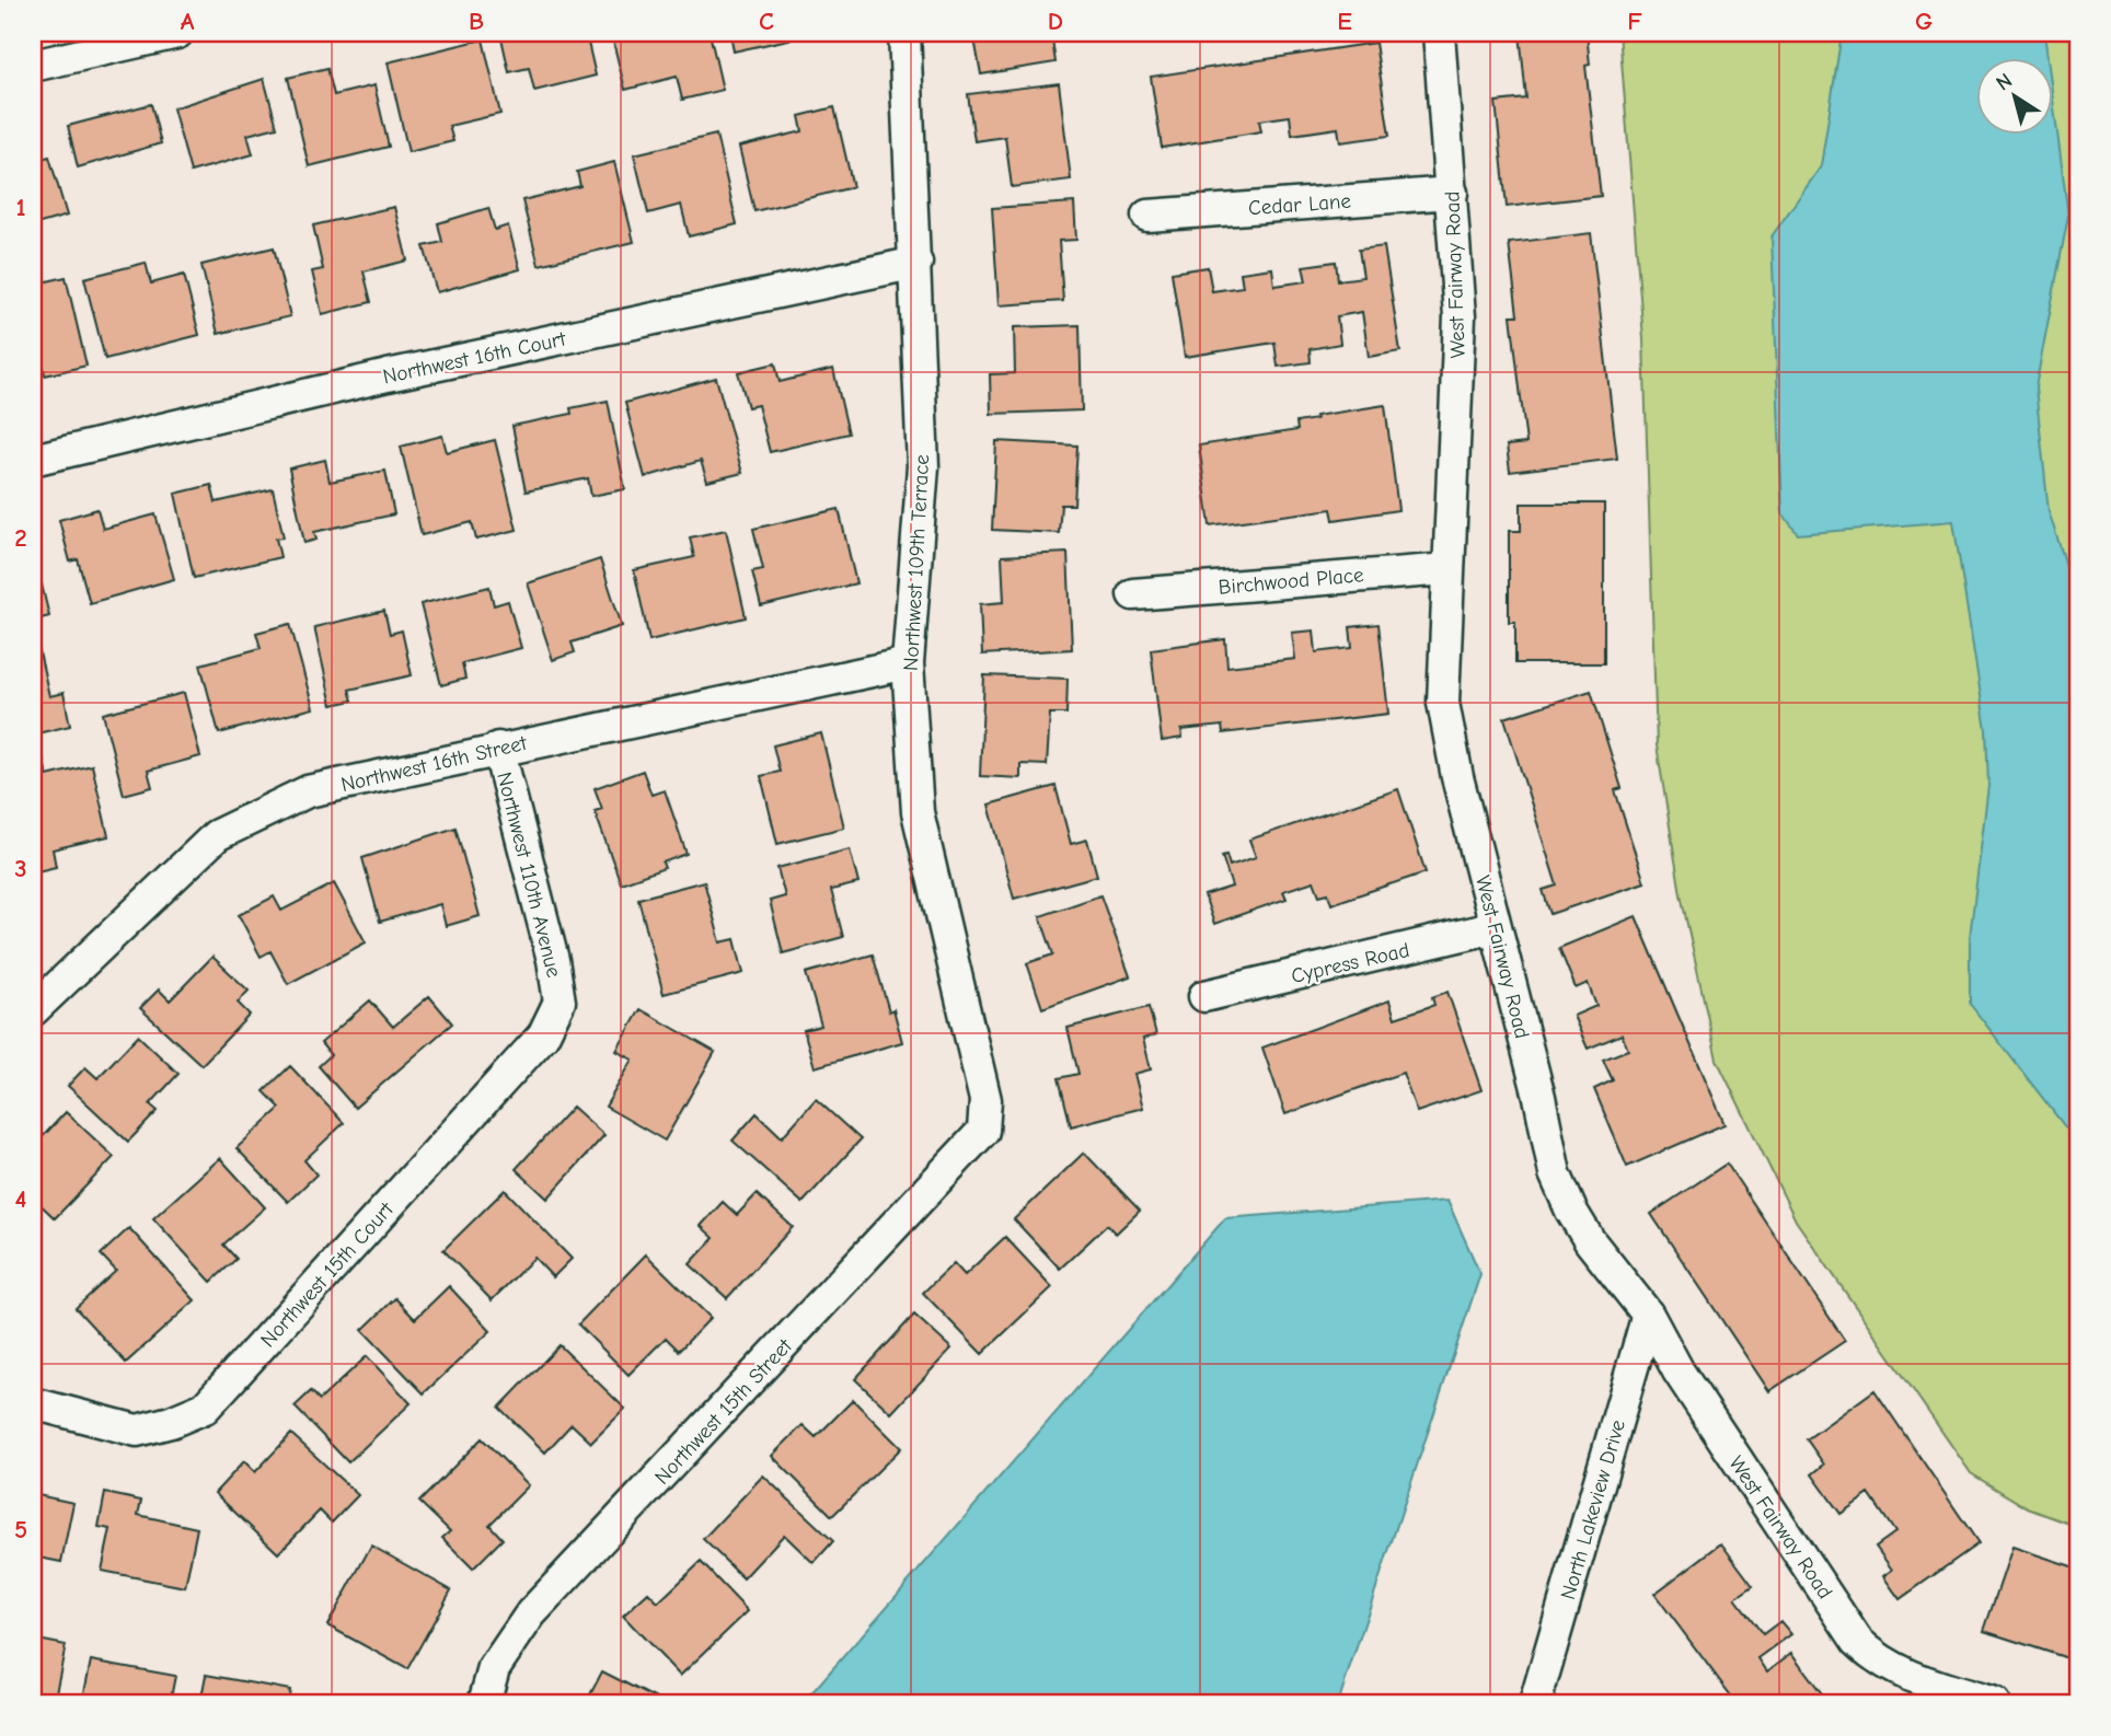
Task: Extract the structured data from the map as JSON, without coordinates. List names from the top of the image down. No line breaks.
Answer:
{"streets":{"street":["Cedar Lane","West Fairway Road","Northwest 16th Court","Northwest 109th Terrace","Birchwood Place","Northwest 16th Street","Northwest 110th Avenue","Cypress Road","Northwest 15th Court","Northwest 15th Street","North Lakeview Drive"]},"crossings":[["Cedar Lane","West Fairway Road"],["West Fairway Road","Birchwood Place"],["West Fairway Road","Cypress Road"],["West Fairway Road","North Lakeview Drive"],["Northwest 16th Court","Northwest 109th Terrace"],["Northwest 109th Terrace","Northwest 16th Street"],["Northwest 109th Terrace","Northwest 15th Street"],["Northwest 16th Street","Northwest 110th Avenue"],["Northwest 110th Avenue","Northwest 15th Court"]],"north":"top left","grid":{"columns":["A","B","C","D","E","F","G"],"rows":["1","2","3","4","5"]}}
